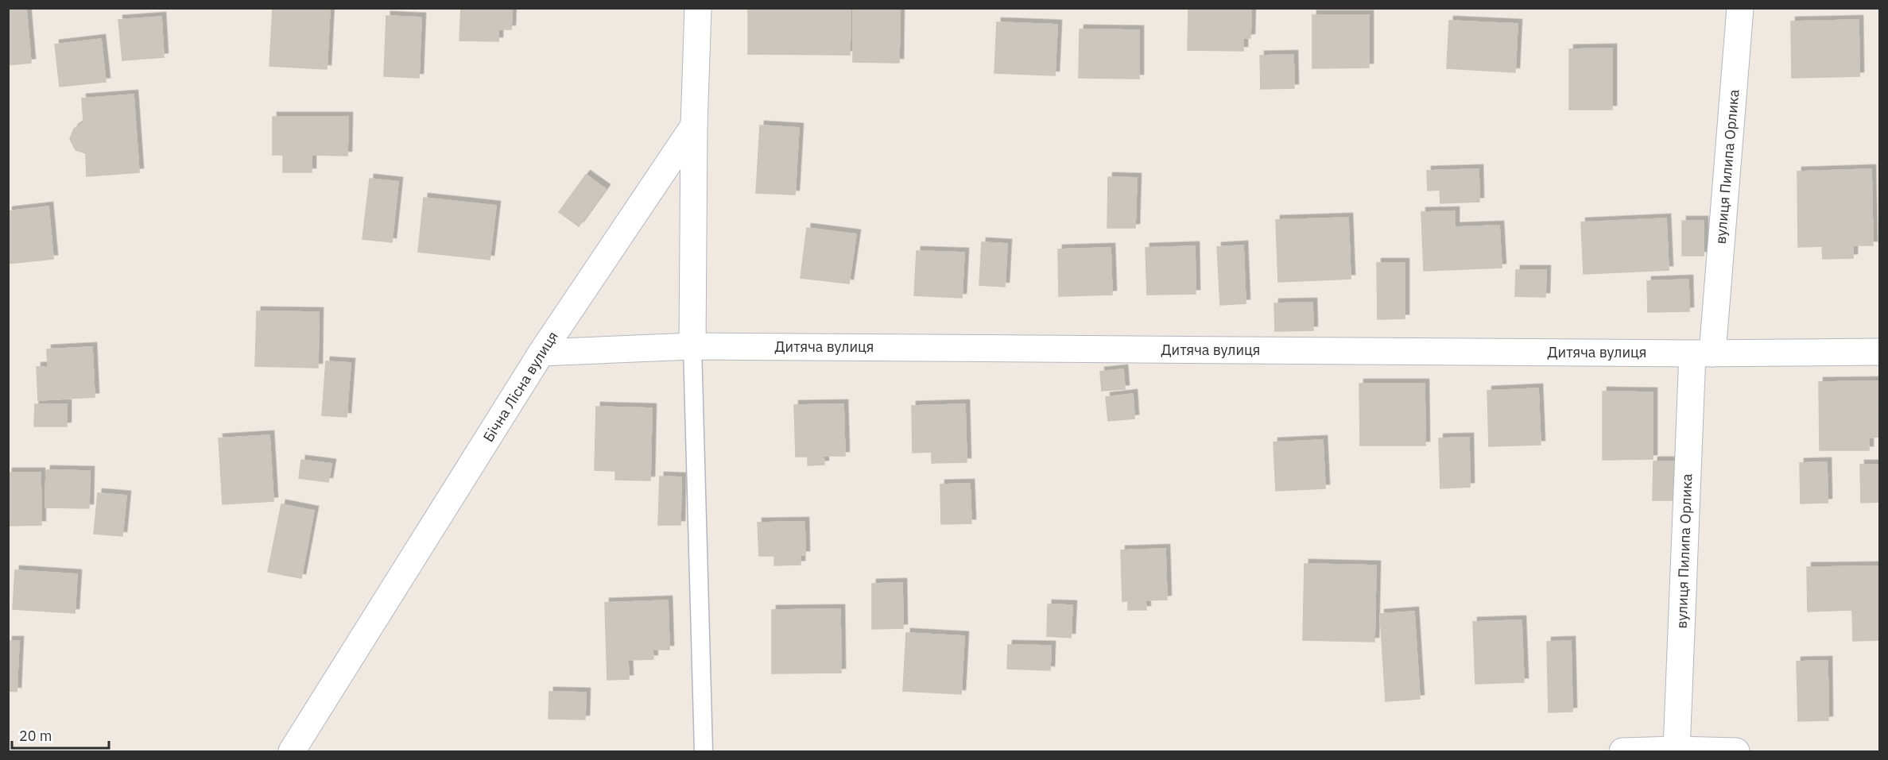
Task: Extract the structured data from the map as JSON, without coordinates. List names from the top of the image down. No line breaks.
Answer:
{"streets":{"street":["вулиця Пилипа Орлика","Дитяча вулиця","Бічна Лісна вулиця"]},"crossings":[["вулиця Пилипа Орлика","Дитяча вулиця"],["Дитяча вулиця","Бічна Лісна вулиця"]],"scale_bar":"20 m"}
